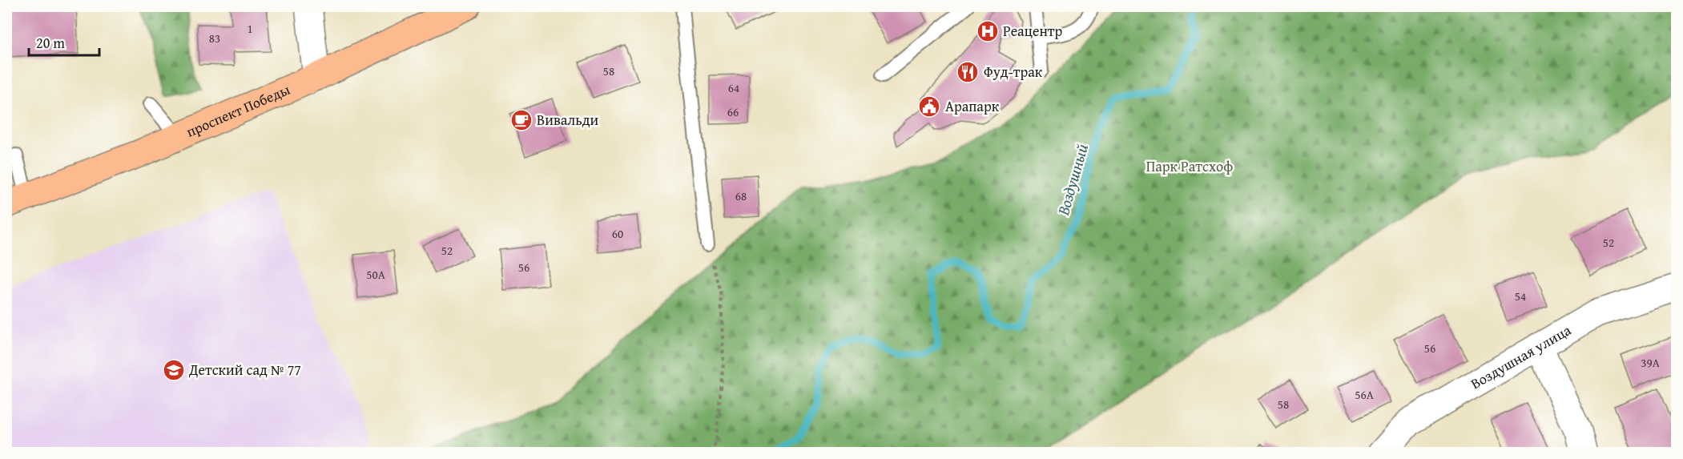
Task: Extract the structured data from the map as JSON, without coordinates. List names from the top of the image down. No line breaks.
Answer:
{"streets":{"main road":["проспект Победы"],"street":["Воздушная улица"]},"water":["Воздушный"],"parks":["Парк Ратсхоф"],"places":{"hospital":["Реацентр"],"restaurant":["Фуд-трак"],"public building":["Арапарк"],"cafe":["Вивальди"],"school or university":["Детский сад № 77"]},"house_numbers":["1","83","58","64","66","68","60","52","52","56","50А","54","56","39А","56А","58"],"scale_bar":"20 m"}
